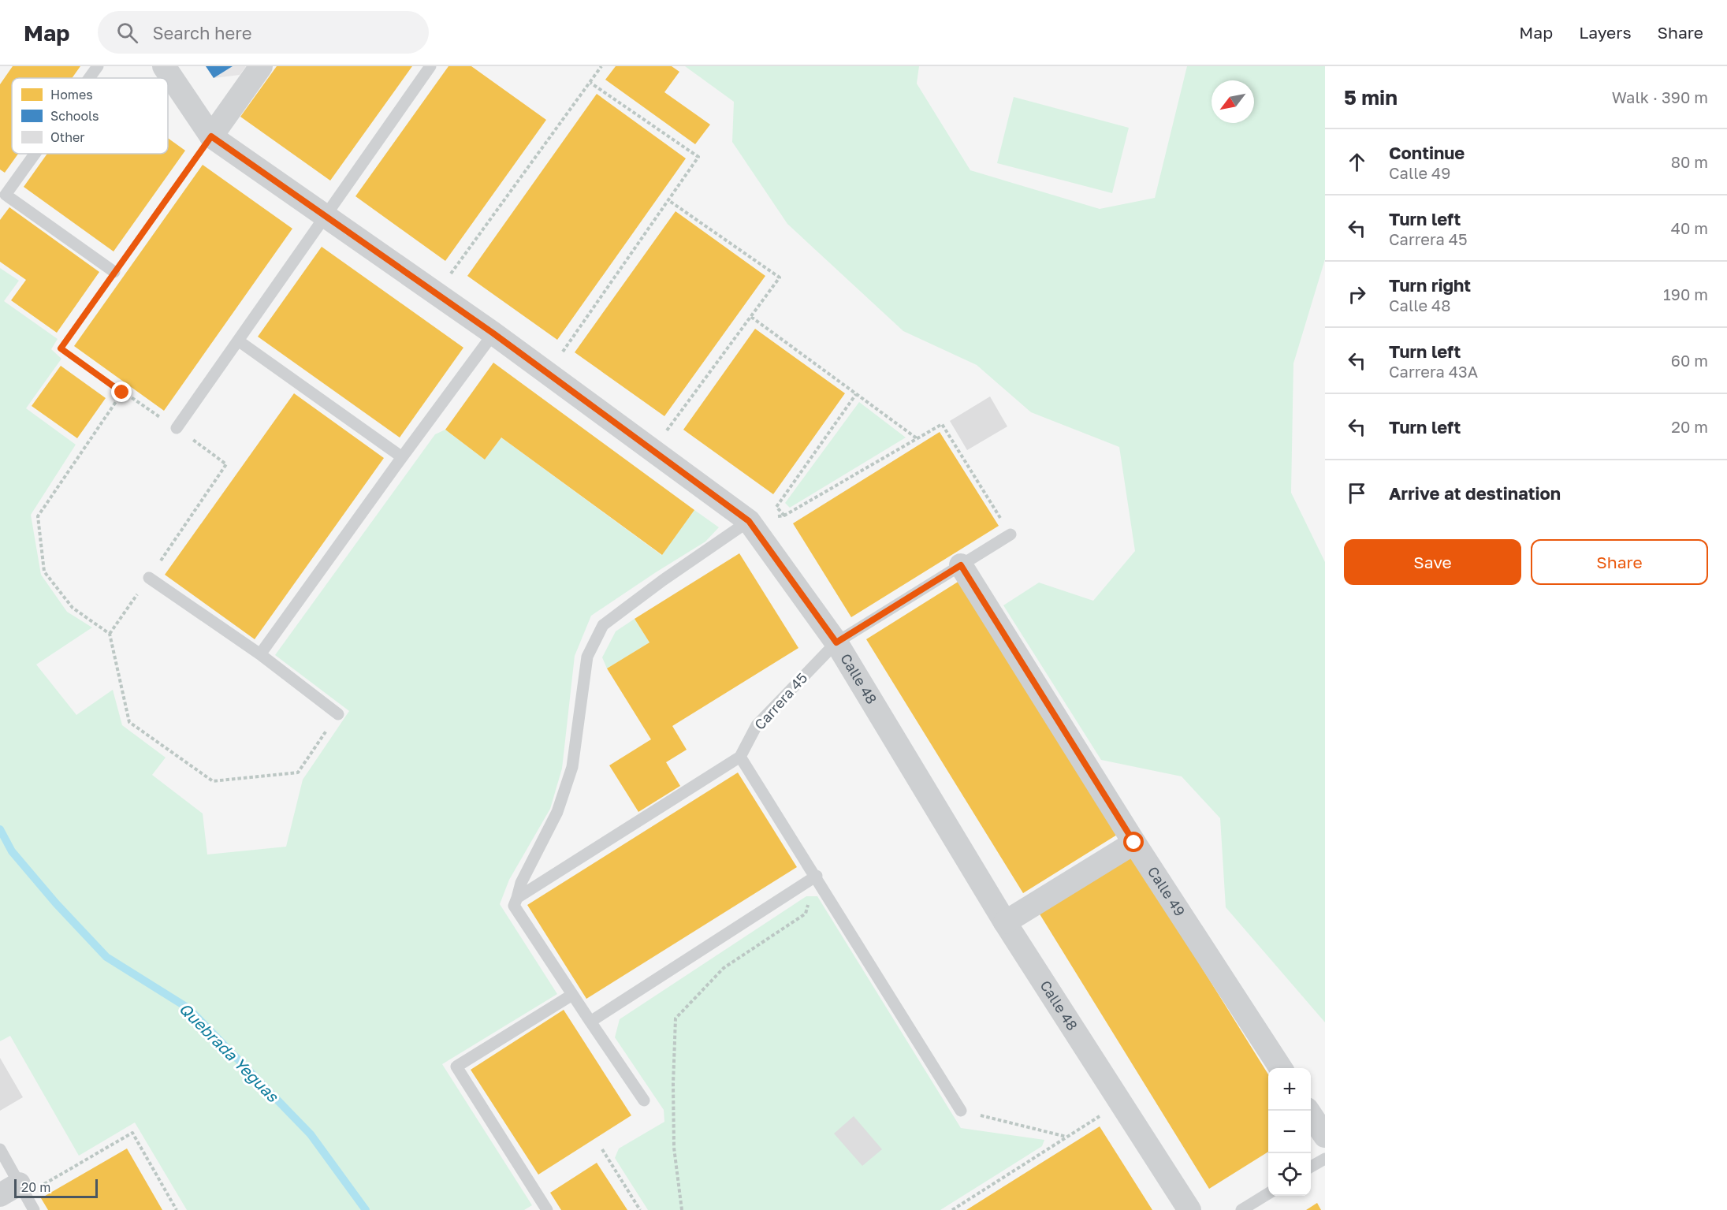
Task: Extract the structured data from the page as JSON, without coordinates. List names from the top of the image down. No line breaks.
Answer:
{"streets":{"street":["Calle 48","Calle 49"],"lane":["Carrera 45"]},"crossings":[["Calle 48","Carrera 45"],["Carrera 45","Calle 49"]],"water":["Quebrada Yeguas"],"legend":["Homes","Schools","Other"],"scale_bar":"20 m","north":"bottom left","page":{"header":"Map","search":"Search here","nav":["Map","Layers","Share"],"heading":["5 min","Walk · 390 m"],"list":[["Continue","Calle 49","80 m"],["Turn left","Carrera 45","40 m"],["Turn right","Calle 48","190 m"],["Turn left","Carrera 43A","60 m"],["Turn left","20 m"],"Arrive at destination"],"buttons":["Save","Share"],"map_buttons":["+","−"],"scale":"20 m"}}
